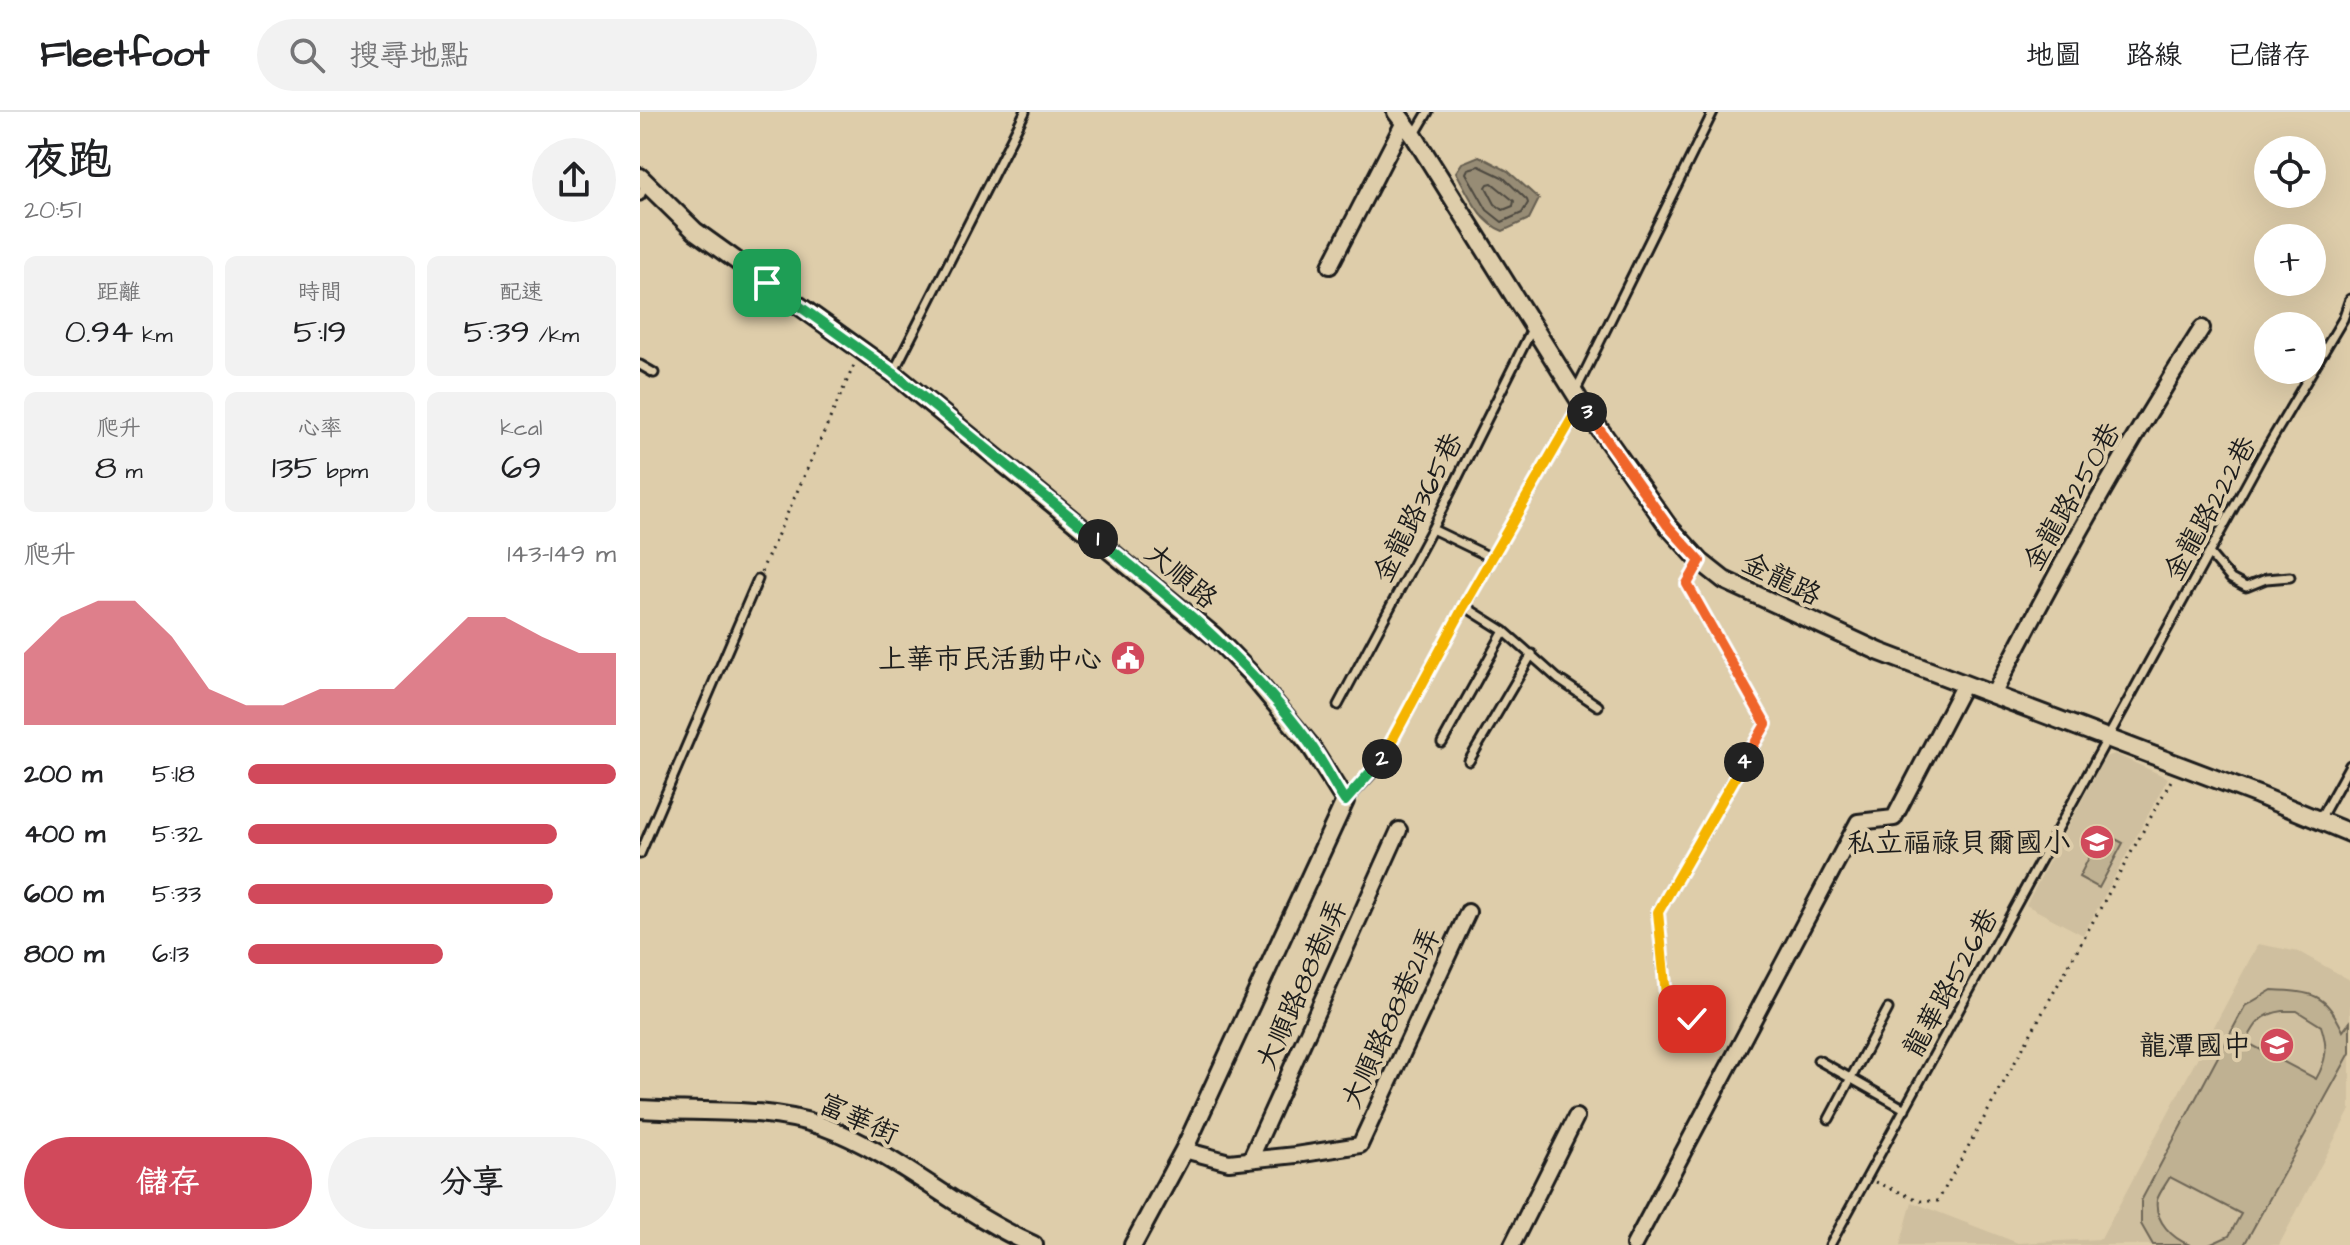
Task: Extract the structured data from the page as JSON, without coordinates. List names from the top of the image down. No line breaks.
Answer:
{"streets":{"street":["金龍路250巷","大順路","金龍路","大順路88巷11弄","大順路88巷21弄","富華街"],"lane":["金龍路365巷","金龍路222巷","龍華路526巷"]},"crossings":[["金龍路250巷","金龍路"],["金龍路365巷","金龍路"],["金龍路222巷","金龍路"],["金龍路222巷","龍華路526巷"],["金龍路","龍華路526巷"],["大順路88巷11弄","大順路88巷21弄"]],"places":{"public building":["上華市民活動中心"],"school or university":["私立福祿貝爾國小","龍潭國中"]},"page":{"header":"Fleetfoot","search":"搜尋地點","nav":["地圖","路線","已儲存"],"heading":["夜跑","20:51"],"map_buttons":["+","−"],"stats":[["距離","0.94 km"],["時間","5:19"],["配速","5:39 /km"],["爬升","8 m"],["心率","135 bpm"],["kcal","69"]],"pins":["3","1","2","4"],"chart":["爬升","143–149 m"],"list":[{"name":"200 m","note":"5:18"},{"name":"400 m","note":"5:32"},{"name":"600 m","note":"5:33"},{"name":"800 m","note":"6:13"}],"buttons":["儲存","分享"]}}
